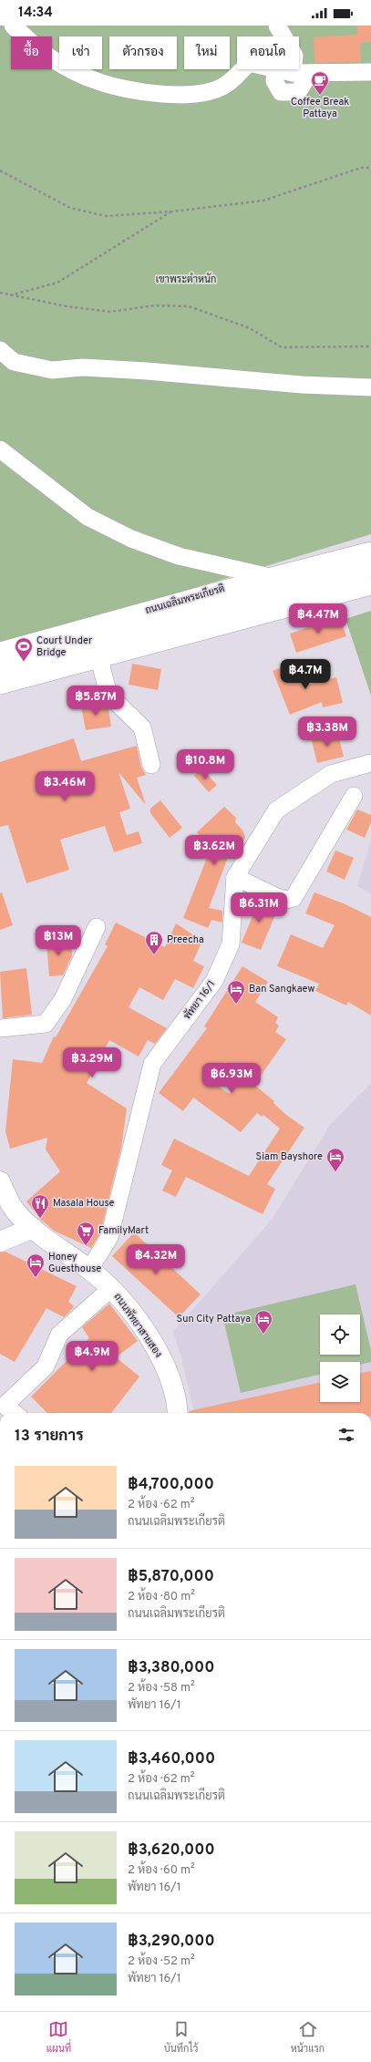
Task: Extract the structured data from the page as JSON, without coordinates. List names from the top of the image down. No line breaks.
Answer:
{"streets":{"main road":["ถนนพัทยาสายสอง"],"street":["ถนนเฉลิมพระเกียรติ","พัทยา 16/1"]},"crossings":[["พัทยา 16/1","ถนนพัทยาสายสอง"]],"parks":["เขาพระตำหนัก"],"places":{"cafe":["Coffee Break Pattaya"],"sports":["Court Under Bridge"],"building":["Preecha"],"hotel":["Ban Sangkaew","Siam Bayshore","Honey Guesthouse","Sun City Pattaya"],"restaurant":["Masala House"],"supermarket":["FamilyMart"]},"page":{"status":"14:34","chip":["ซื้อ","เช่า","ตัวกรอง","ใหม่","คอนโด"],"price":["฿4.47M","฿4.7M","฿5.87M","฿3.38M","฿10.8M","฿3.46M","฿3.62M","฿6.31M","฿13M","฿3.29M","฿6.93M","฿4.32M","฿4.9M"],"heading":"13 รายการ","list":[{"name":"฿4,700,000","note":"2 ห้อง · 62 m² · ถนนเฉลิมพระเกียรติ"},{"name":"฿5,870,000","note":"2 ห้อง · 80 m² · ถนนเฉลิมพระเกียรติ"},{"name":"฿3,380,000","note":"2 ห้อง · 58 m² · พัทยา 16/1"},{"name":"฿3,460,000","note":"2 ห้อง · 62 m² · ถนนเฉลิมพระเกียรติ"},{"name":"฿3,620,000","note":"2 ห้อง · 60 m² · พัทยา 16/1"},{"name":"฿3,290,000","note":"2 ห้อง · 52 m² · พัทยา 16/1"}],"tabs":["แผนที่","บันทึกไว้","หน้าแรก"]}}
